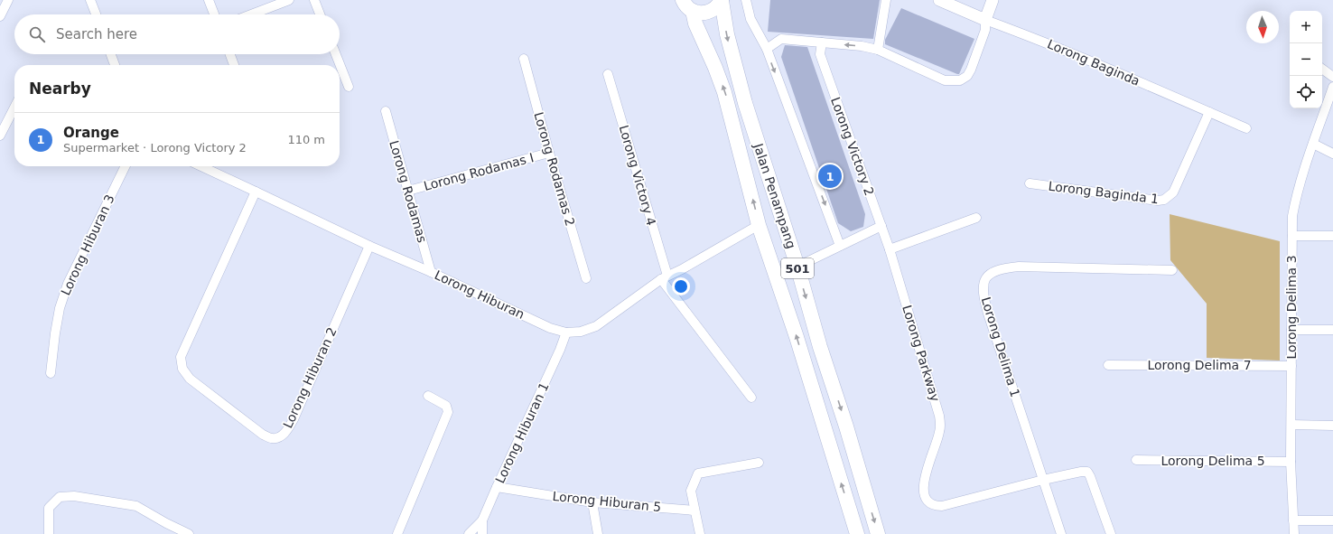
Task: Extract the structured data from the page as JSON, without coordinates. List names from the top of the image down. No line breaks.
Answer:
{"streets":{"main road":["Jalan Penampang","501"],"street":["Lorong Baginda","Lorong Victory 2","Lorong Rodamas 2","Lorong Rodamas I","Lorong Victory 4","Lorong Rodamas","Lorong Baginda 1","Lorong Hiburan 3","Lorong Hiburan","Lorong Delima 3","Lorong Delima 1","Lorong Parkway","Lorong Delima 7","Lorong Hiburan 2","Lorong Hiburan 1","Lorong Delima 5","Lorong Hiburan 5"]},"crossings":[["Lorong Baginda","Lorong Baginda 1"],["Lorong Victory 2","Lorong Parkway"],["Lorong Rodamas 2","Lorong Rodamas I"],["Lorong Rodamas I","Lorong Rodamas"],["Lorong Victory 4","Lorong Hiburan"],["Lorong Rodamas","Lorong Hiburan"],["Jalan Penampang","Lorong Hiburan"],["Lorong Hiburan","Lorong Hiburan 2"],["Lorong Hiburan","Lorong Hiburan 1"],["Lorong Delima 3","Lorong Delima 7"],["Lorong Delima 3","Lorong Delima 5"],["Lorong Delima 1","Lorong Parkway"],["Lorong Hiburan 1","Lorong Hiburan 5"]],"north":"bottom","page":{"map_buttons":["+","−"],"search":"Search here","heading":"Nearby","list":[{"mark":"1","name":"Orange","note":"Supermarket · Lorong Victory 2","value":"110 m"}],"pins":"1"}}
